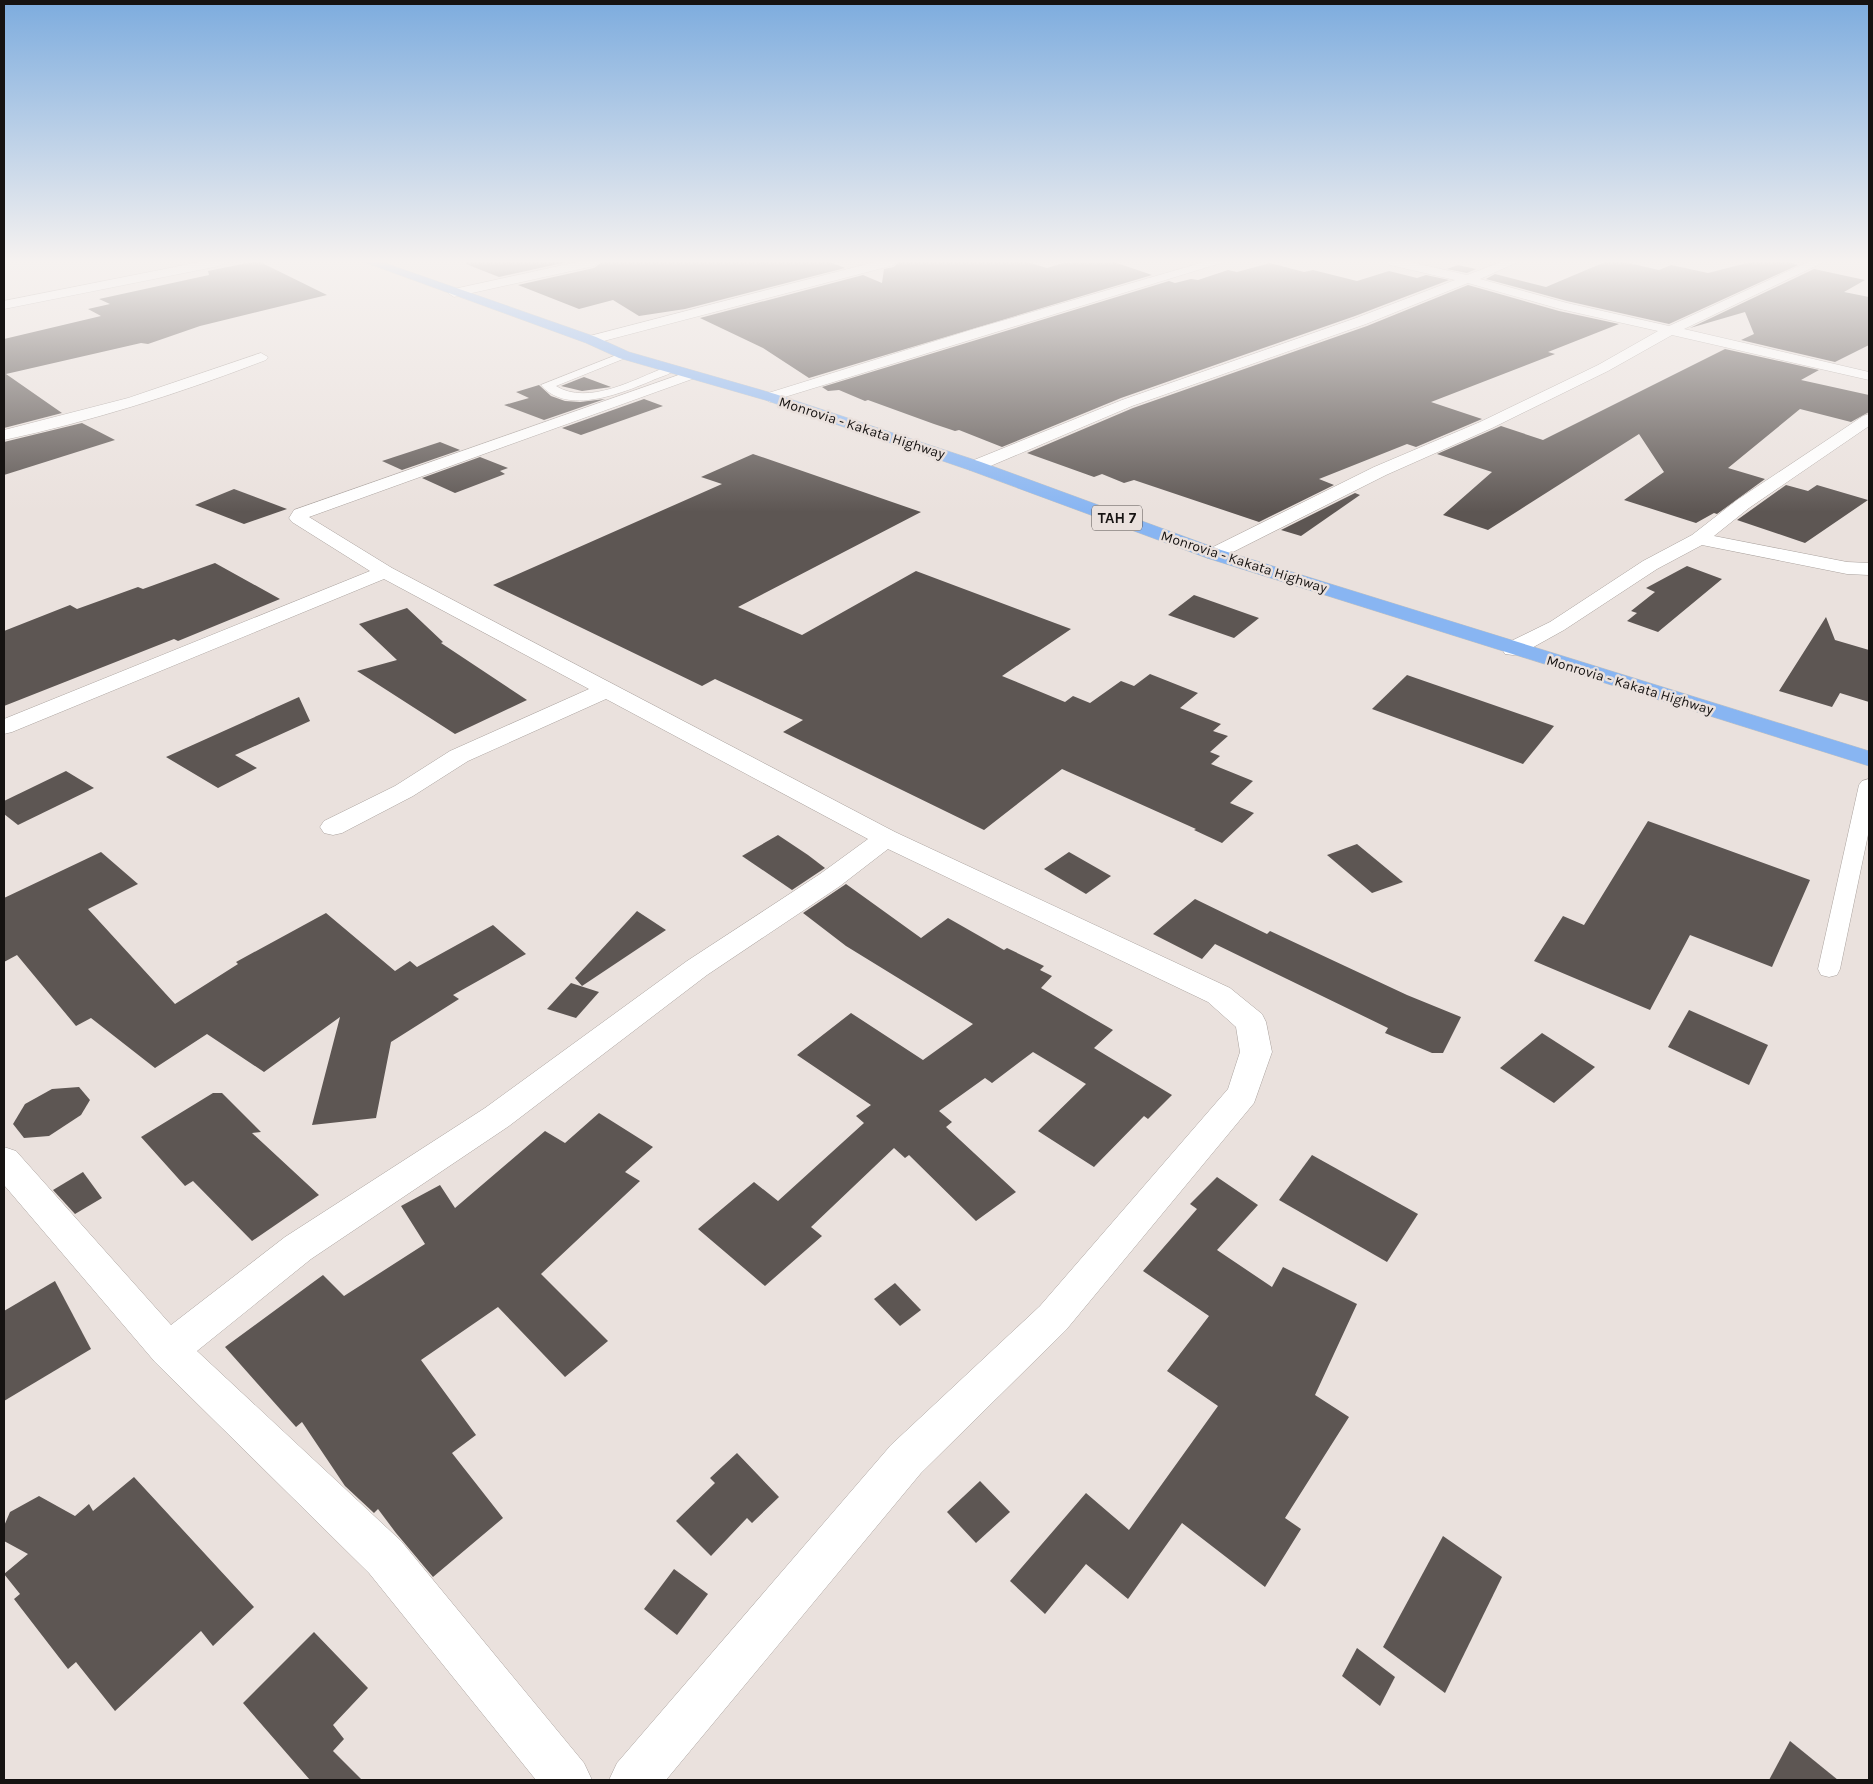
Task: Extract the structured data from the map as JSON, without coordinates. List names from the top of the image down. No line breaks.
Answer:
{"streets":{"highway":["Monrovia - Kakata Highway","TAH 7"]}}
